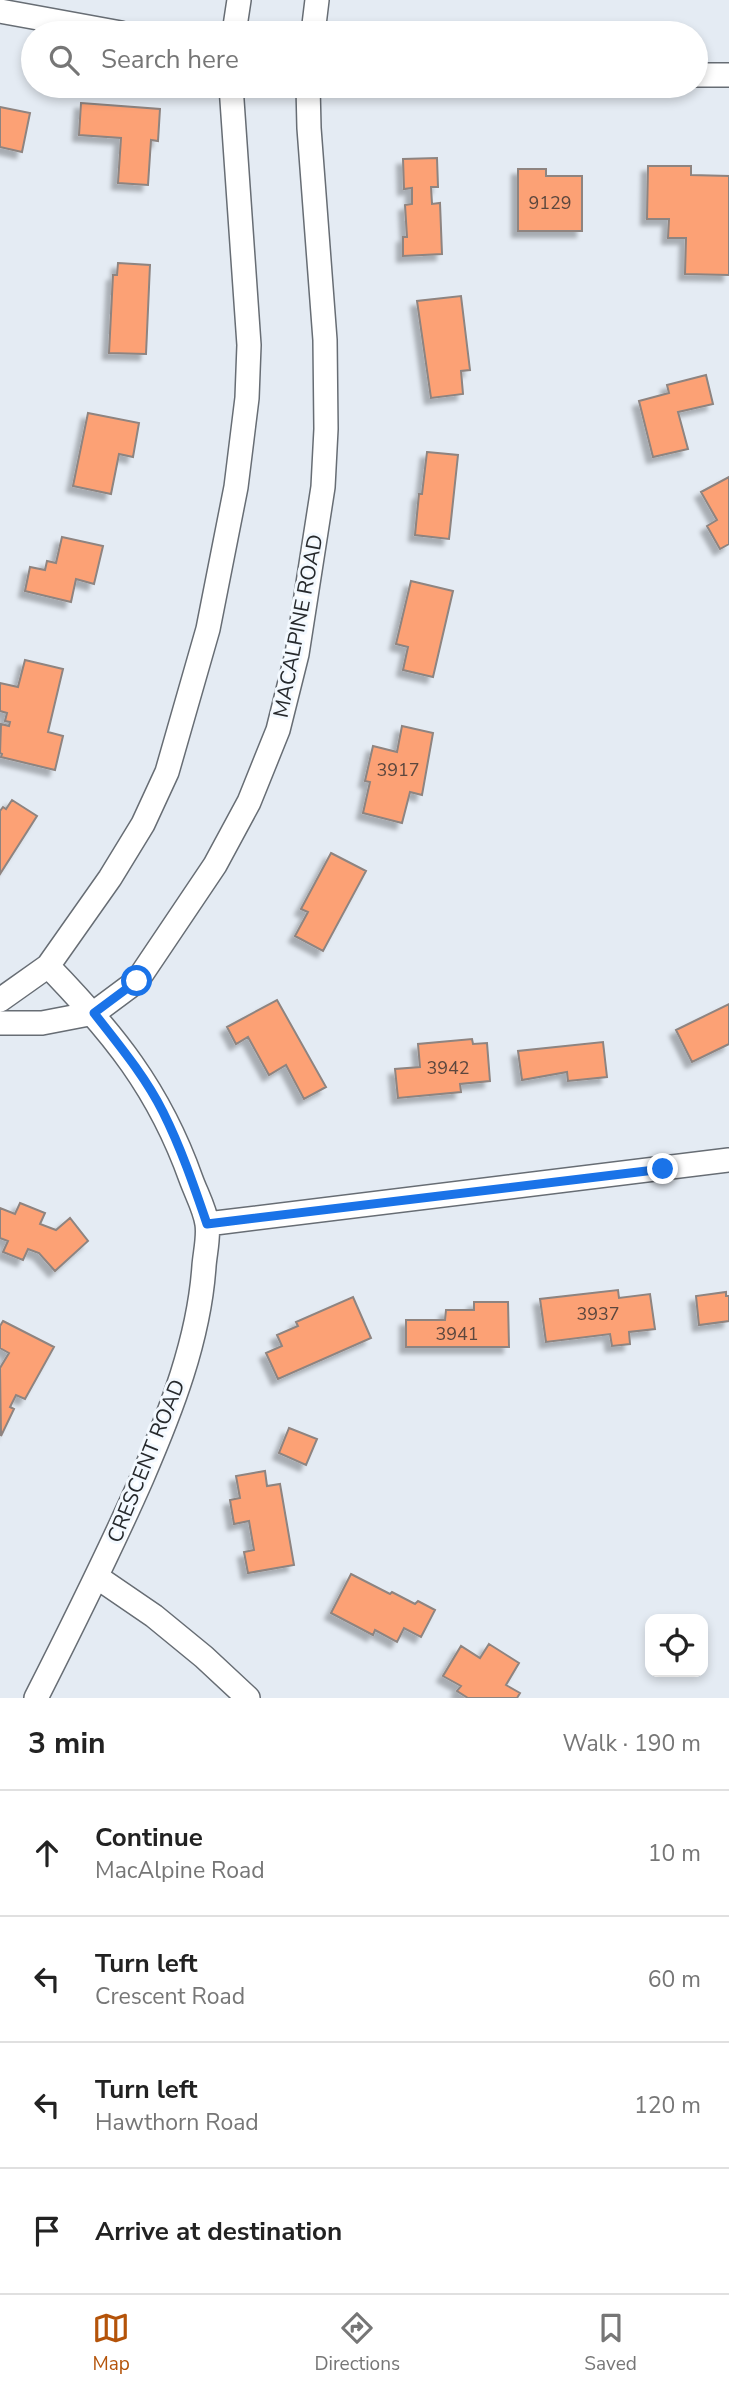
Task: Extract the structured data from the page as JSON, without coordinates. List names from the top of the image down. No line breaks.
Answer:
{"streets":{"street":["MACALPINE ROAD","CRESCENT ROAD"]},"crossings":[["MACALPINE ROAD","CRESCENT ROAD"]],"house_numbers":["9129","3917","3942","3937","3941"],"page":{"search":"Search here","heading":["3 min","Walk · 190 m"],"list":[["Continue","MacAlpine Road","10 m"],["Turn left","Crescent Road","60 m"],["Turn left","Hawthorn Road","120 m"],"Arrive at destination"],"nav":["Map","Directions","Saved"]}}
